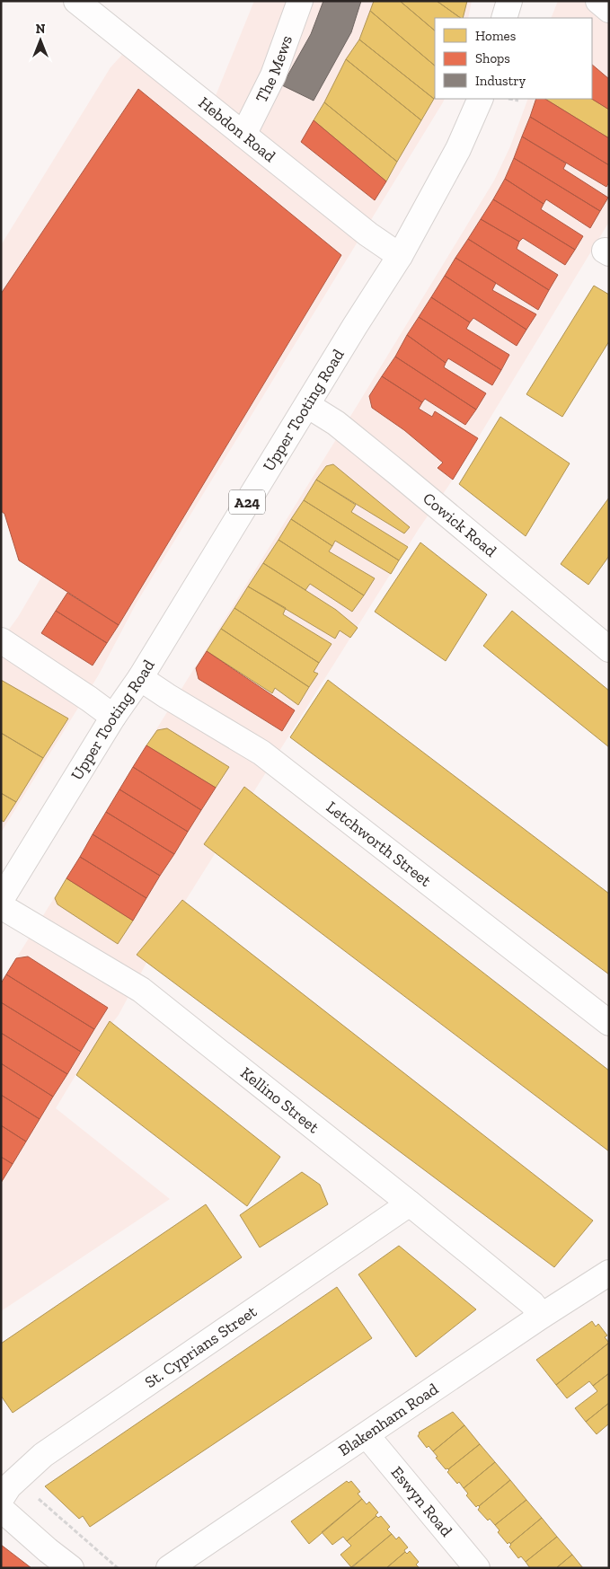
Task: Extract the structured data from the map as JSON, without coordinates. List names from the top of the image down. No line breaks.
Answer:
{"streets":{"main road":["The Mews","Hebdon Road","Upper Tooting Road","A24","Cowick Road","Letchworth Street","Kellino Street","St. Cyprians Street","Blakenham Road","Eswyn Road"]},"crossings":[["The Mews","Hebdon Road"],["Hebdon Road","Upper Tooting Road"],["Upper Tooting Road","Cowick Road"],["Upper Tooting Road","Letchworth Street"],["Kellino Street","St. Cyprians Street"],["Kellino Street","Blakenham Road"],["Blakenham Road","Eswyn Road"]],"legend":["Homes","Shops","Industry"],"north":"top"}
